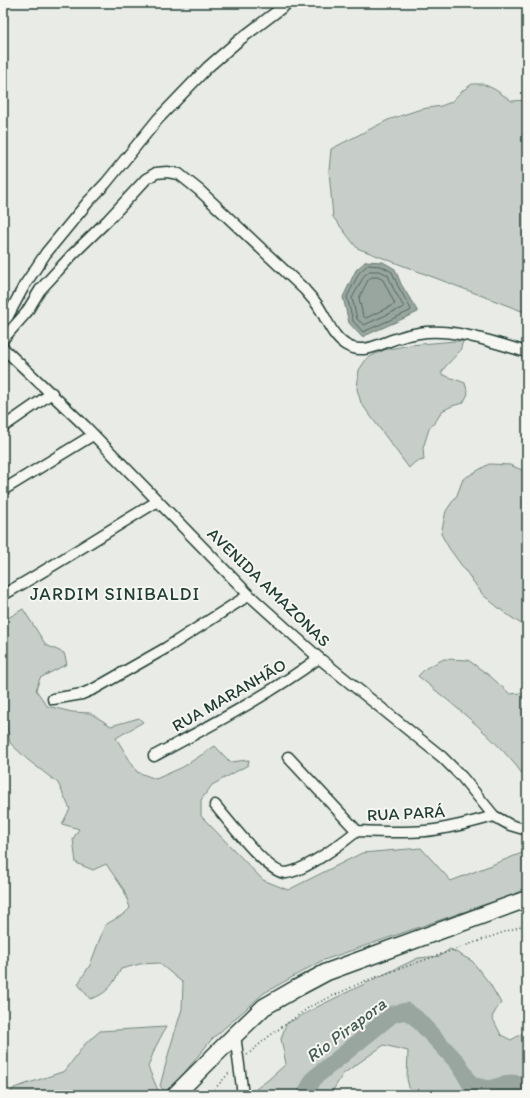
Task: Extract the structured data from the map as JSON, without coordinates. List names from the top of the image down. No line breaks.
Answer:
{"streets":{"street":["AVENIDA AMAZONAS","RUA MARANHÃO","RUA PARÁ"]},"crossings":[["AVENIDA AMAZONAS","RUA MARANHÃO"],["AVENIDA AMAZONAS","RUA PARÁ"]],"districts":["JARDIM SINIBALDI"],"water":["Rio Pirapora"]}
